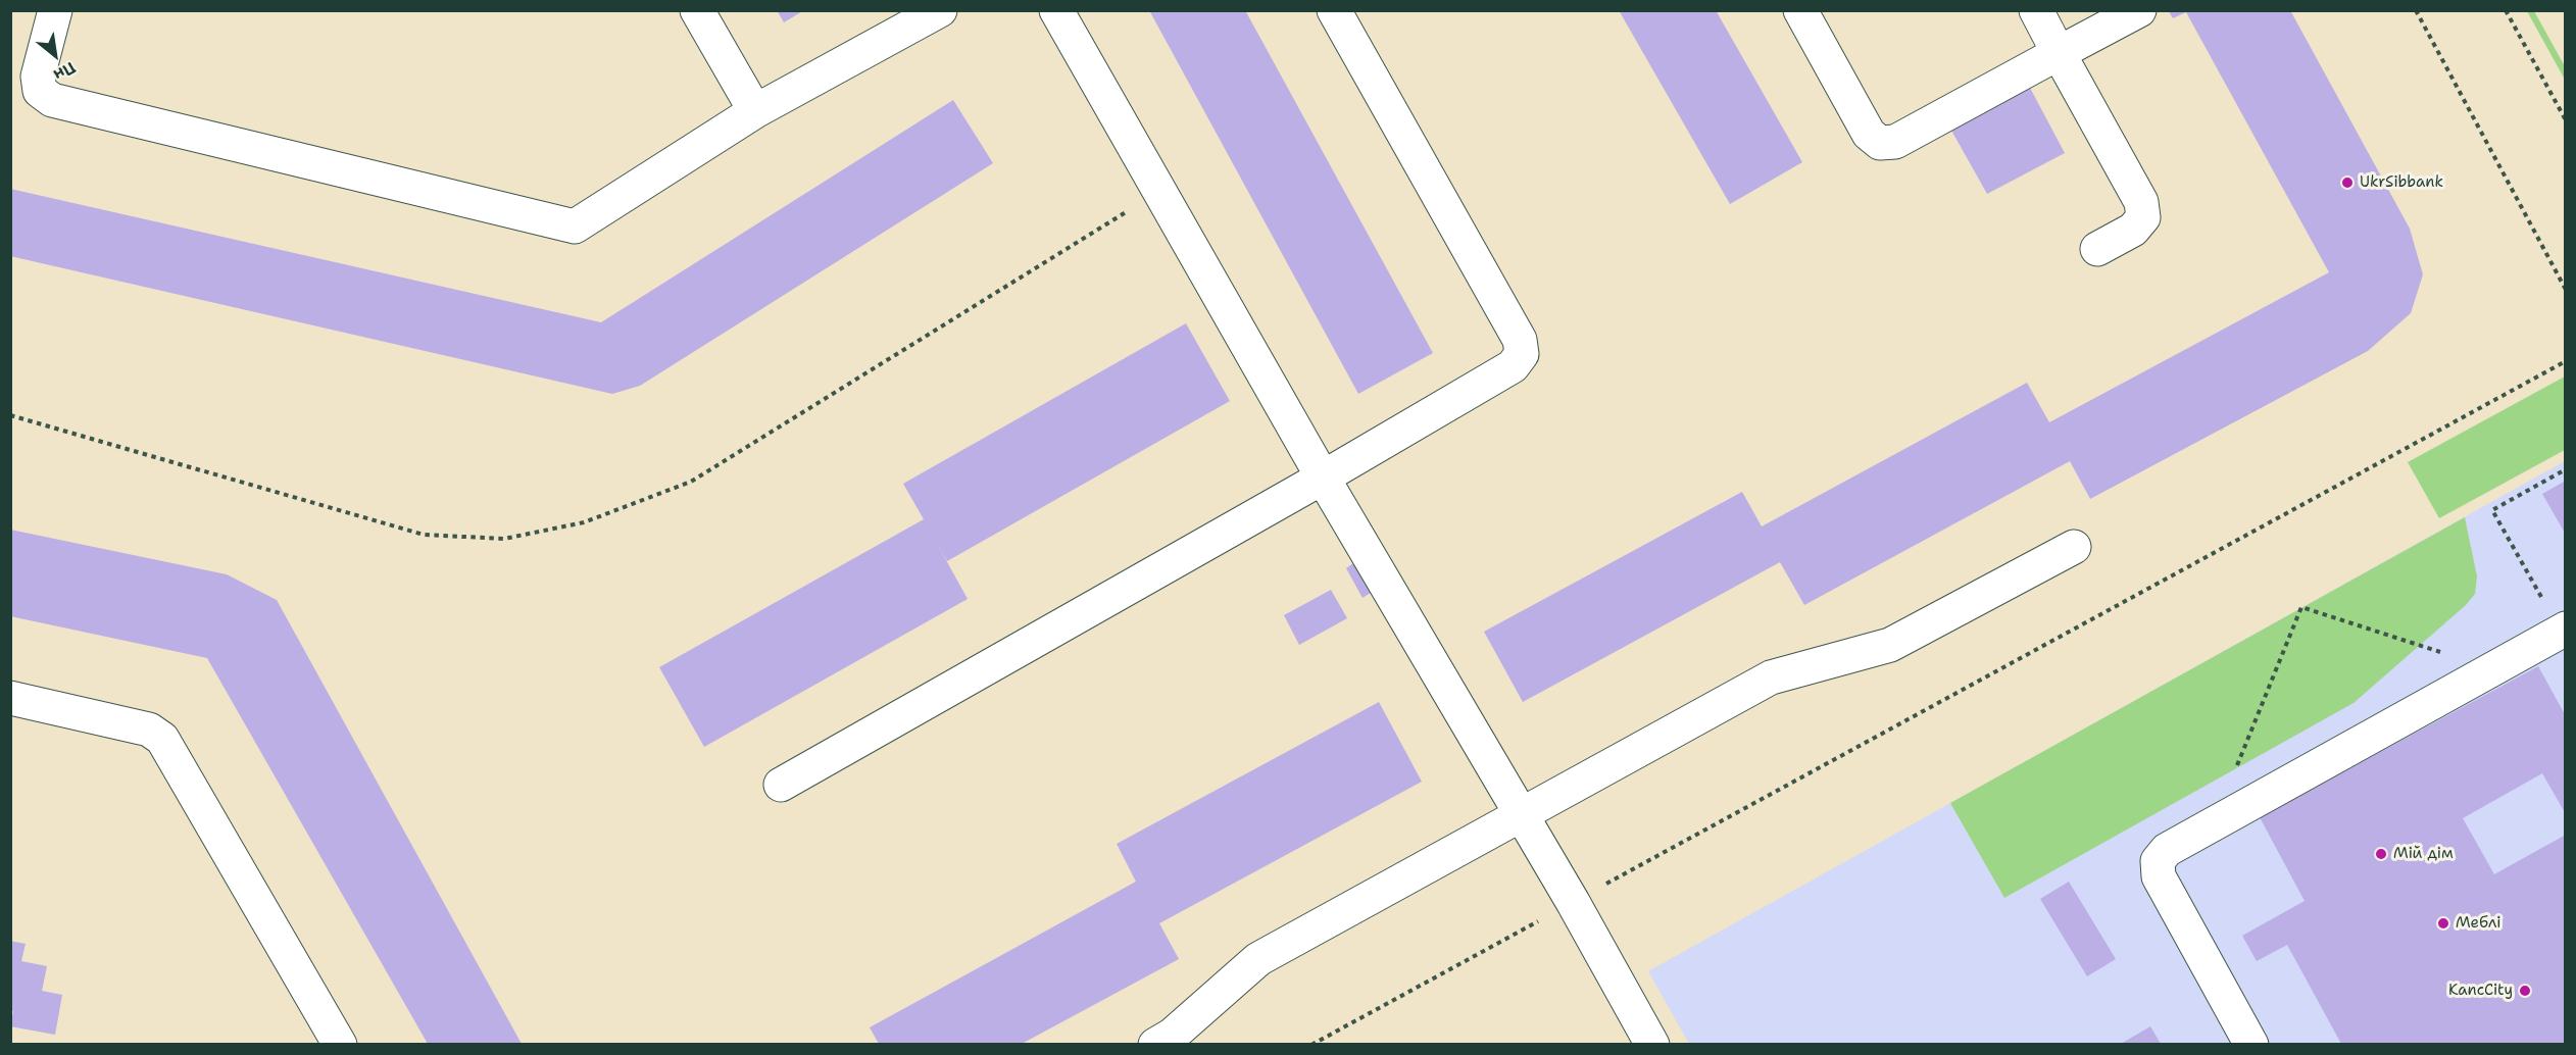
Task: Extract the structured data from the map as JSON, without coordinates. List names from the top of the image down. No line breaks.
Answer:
{"places":["UkrSibbank","Мій дім","Меблі","KancCity"],"north":"bottom right"}
